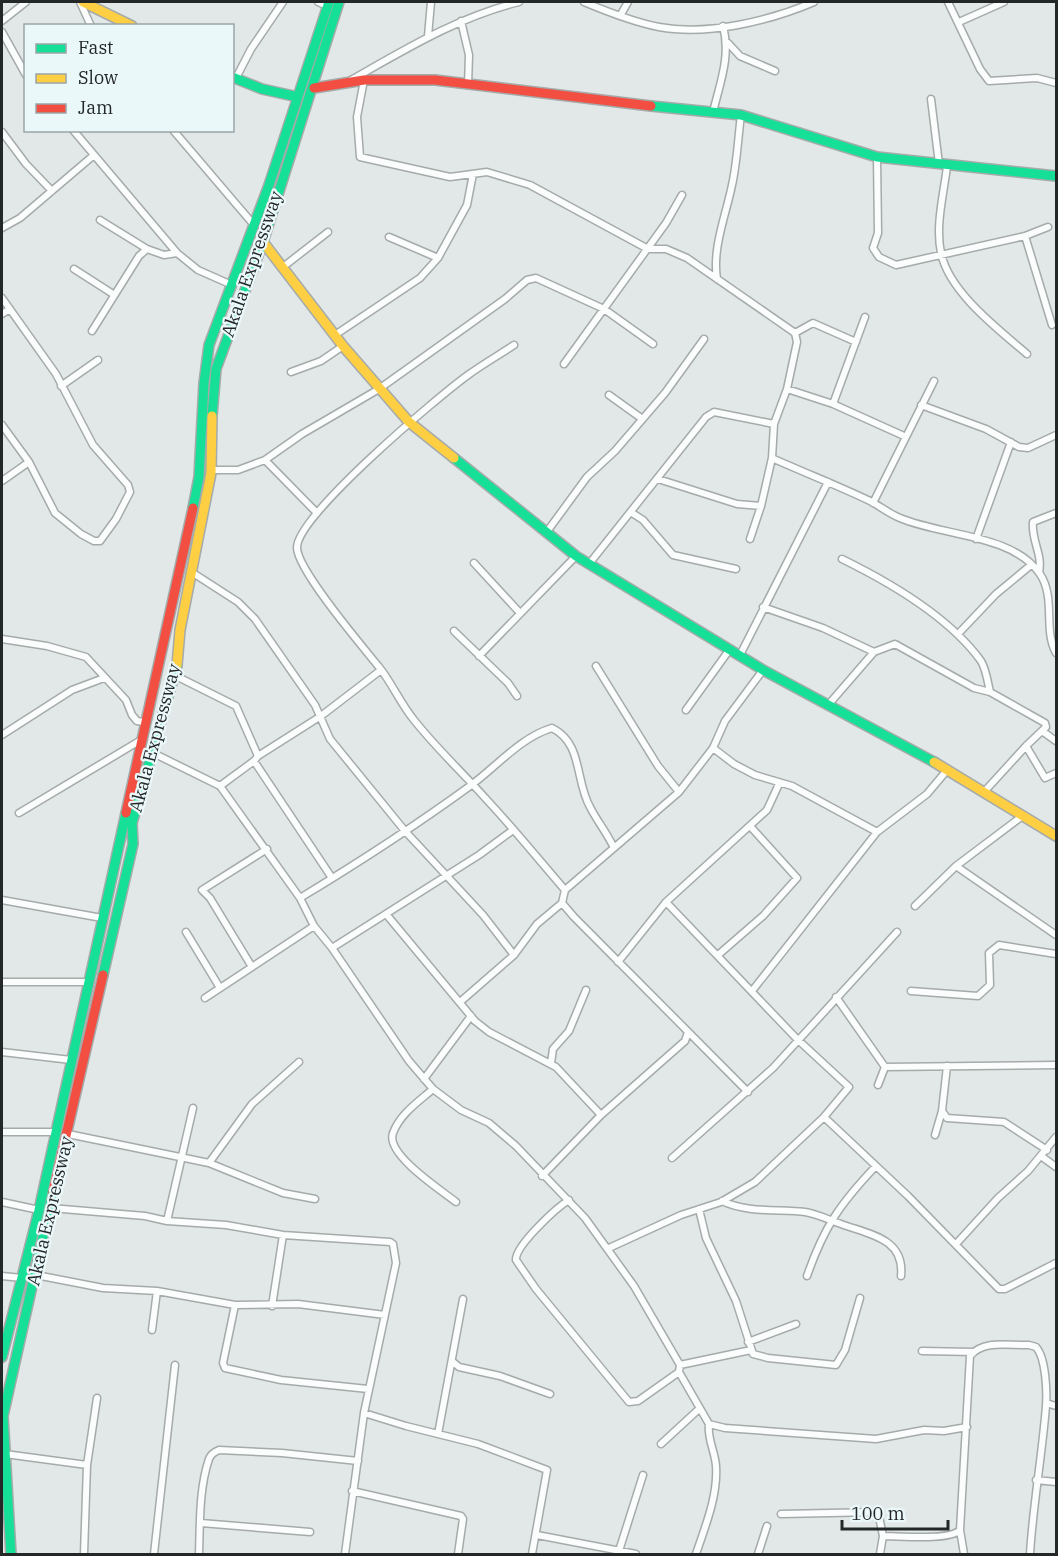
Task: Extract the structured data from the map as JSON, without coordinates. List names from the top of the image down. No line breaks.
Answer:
{"streets":{"main road":["Akala Expressway"]},"legend":["Fast","Slow","Jam"],"scale_bar":"100 m"}
